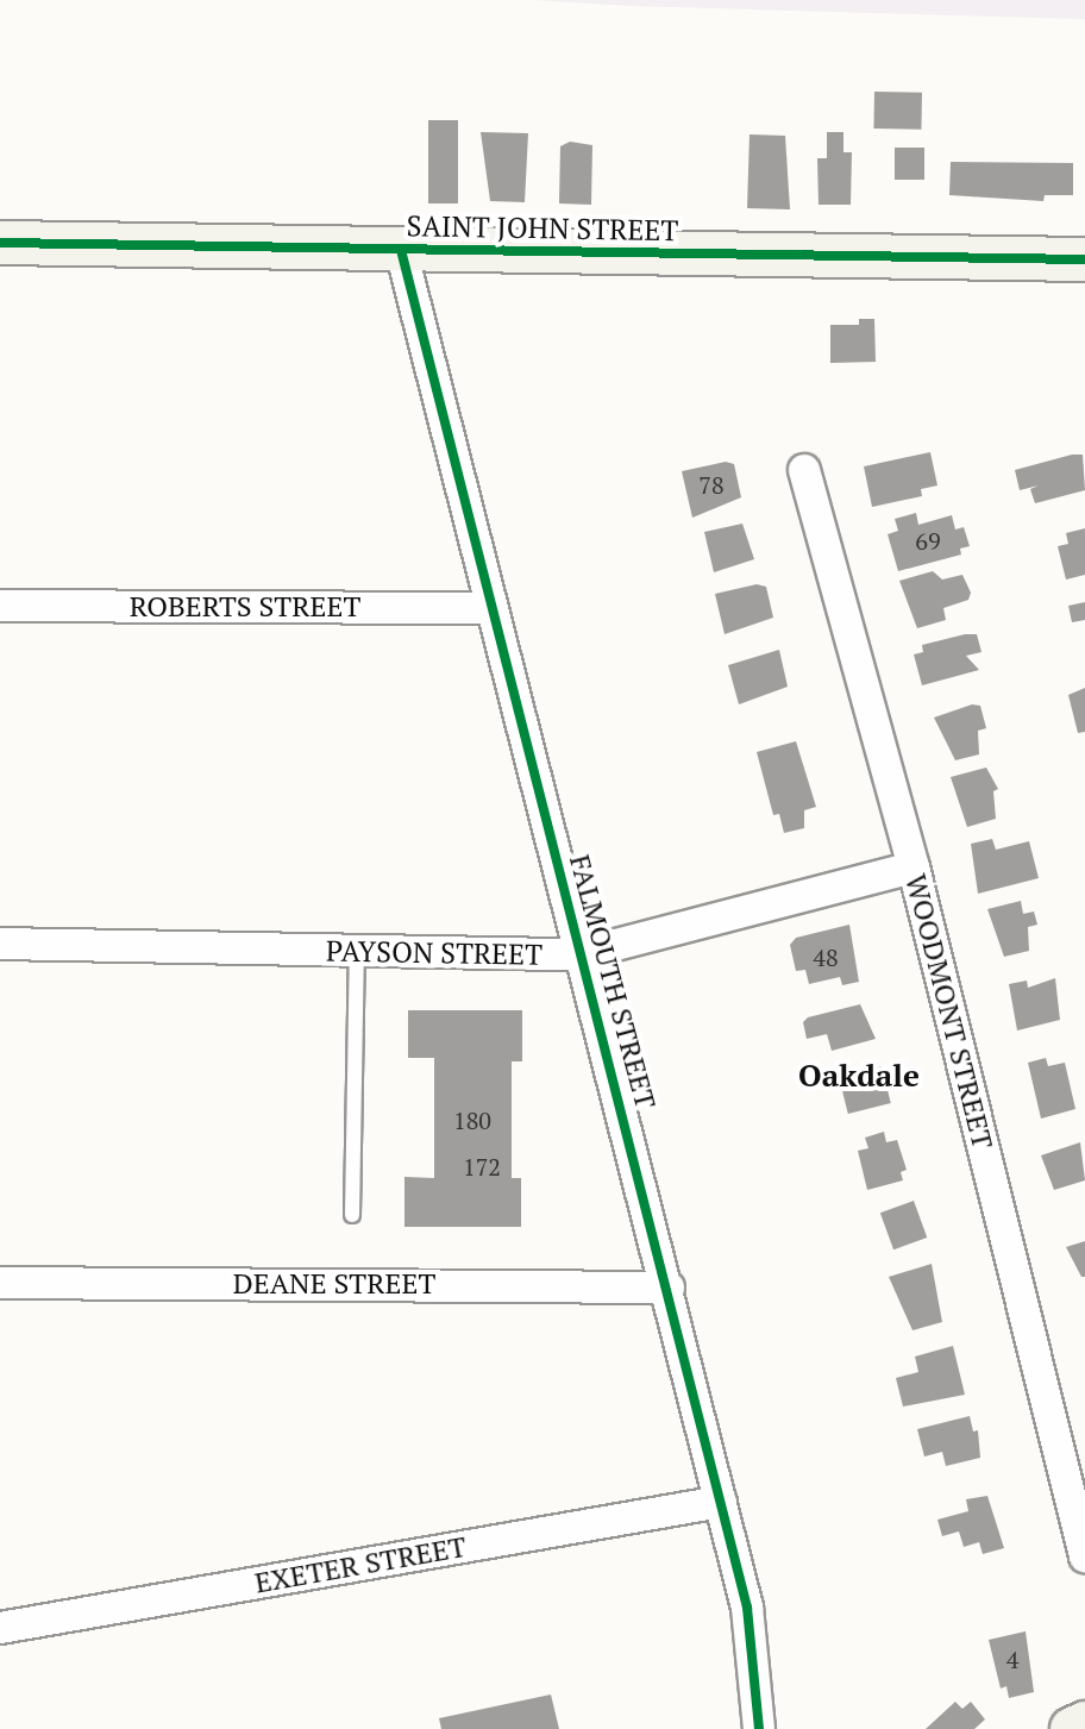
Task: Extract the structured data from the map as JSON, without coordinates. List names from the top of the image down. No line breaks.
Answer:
{"streets":{"main road":["SAINT JOHN STREET"],"street":["ROBERTS STREET","PAYSON STREET","FALMOUTH STREET","WOODMONT STREET","DEANE STREET","EXETER STREET"]},"crossings":[["SAINT JOHN STREET","FALMOUTH STREET"],["ROBERTS STREET","FALMOUTH STREET"],["PAYSON STREET","FALMOUTH STREET"],["PAYSON STREET","WOODMONT STREET"],["FALMOUTH STREET","DEANE STREET"],["FALMOUTH STREET","EXETER STREET"]],"districts":["Oakdale"],"house_numbers":["78","69","48","180","172","4"]}
